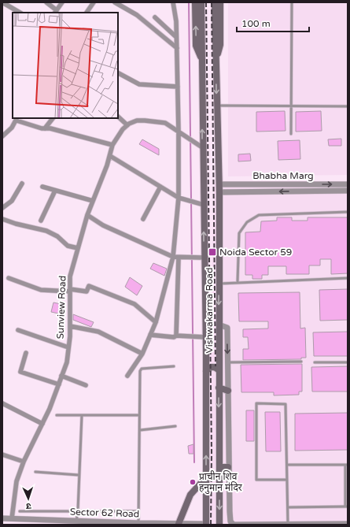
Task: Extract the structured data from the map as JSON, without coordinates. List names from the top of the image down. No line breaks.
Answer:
{"streets":{"main road":["Vishwakarma Road"],"street":["Bhabha Marg","Sunview Road","Sector 62 Road"]},"crossings":[["Bhabha Marg","Vishwakarma Road"],["Sunview Road","Sector 62 Road"],["Vishwakarma Road","Sector 62 Road"]],"places":{"transit":["Noida Sector 59"],"other":["प्राचीन शिव हनुमान मंदिर"]},"scale_bar":"100 m","north":"bottom"}
